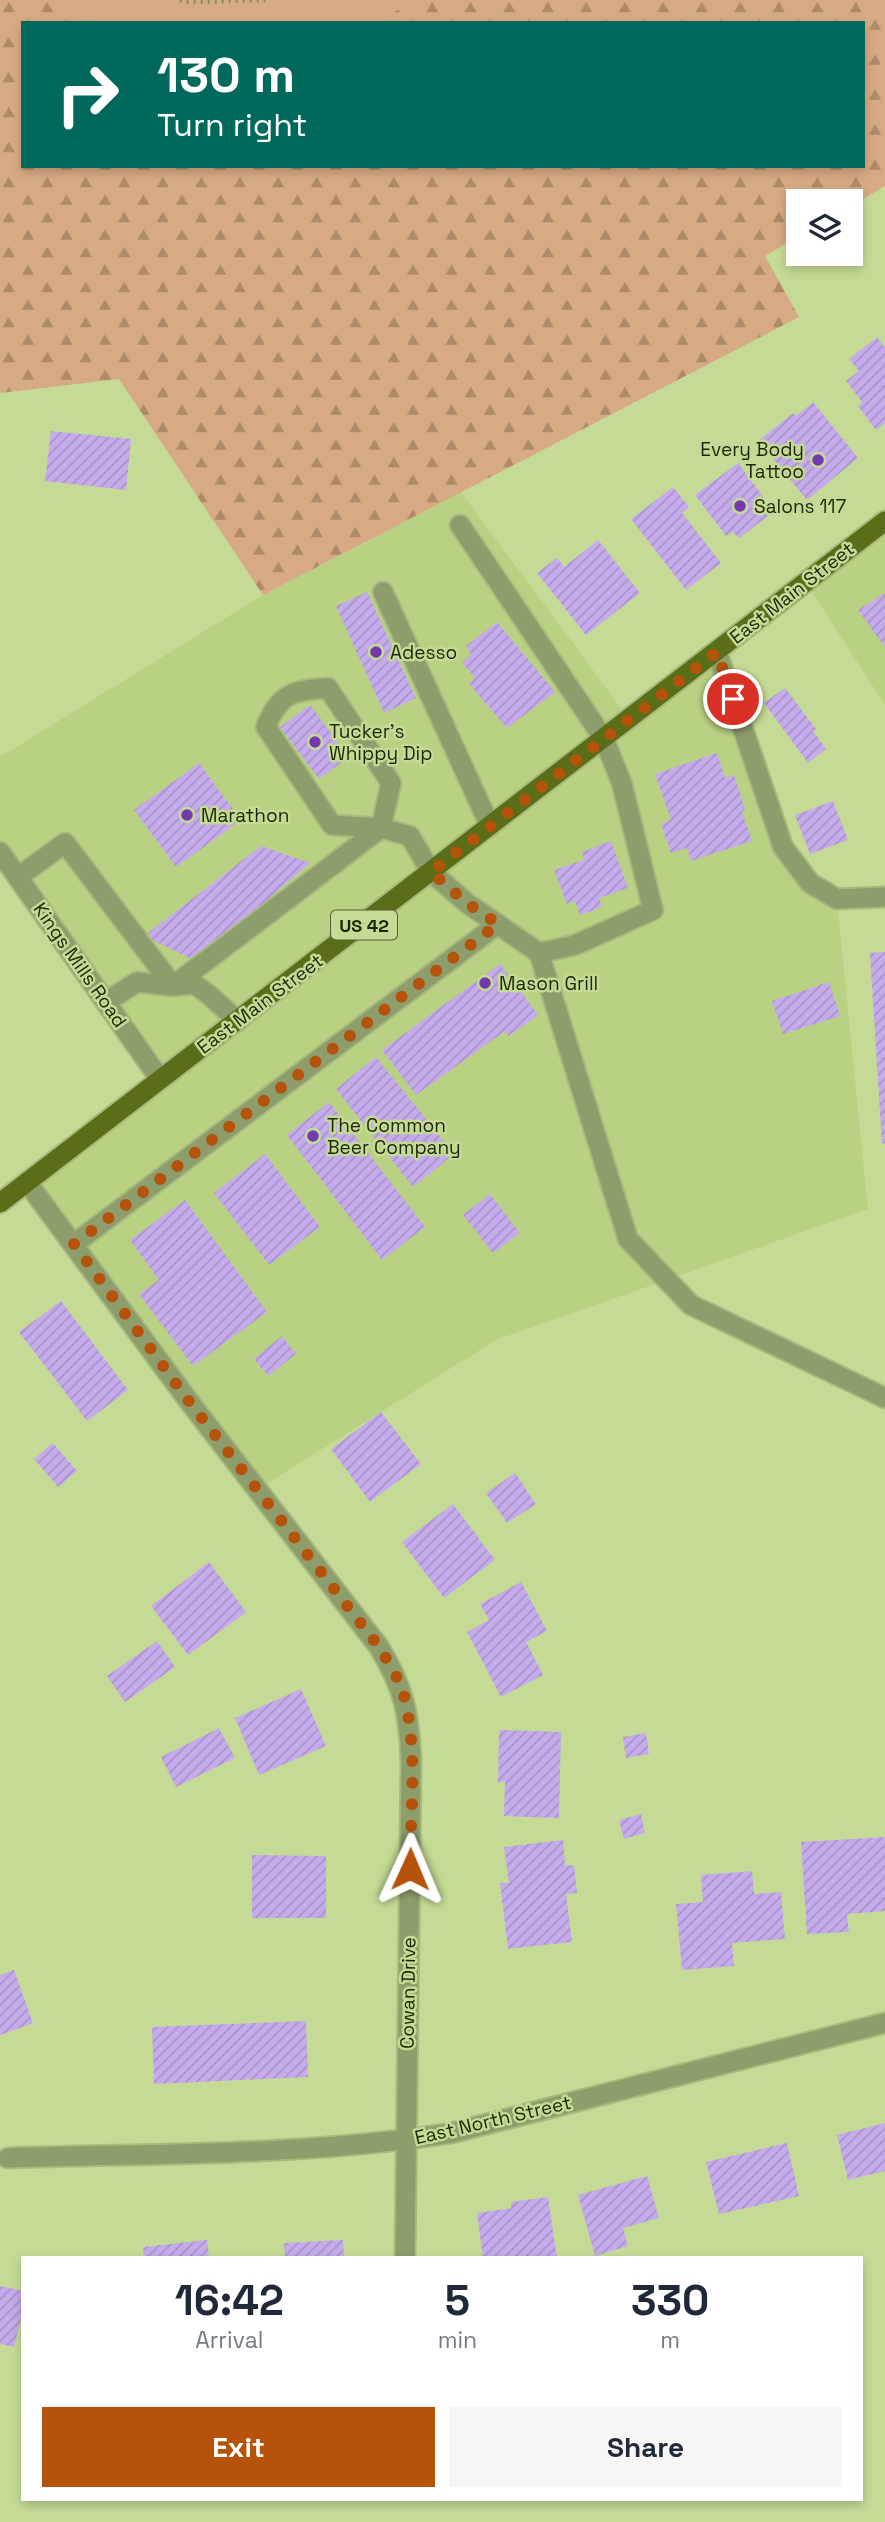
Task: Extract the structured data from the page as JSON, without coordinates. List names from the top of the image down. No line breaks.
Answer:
{"streets":{"main road":["East Main Street","US 42"],"street":["Kings Mills Road","Cowan Drive","East North Street"]},"crossings":[["East Main Street","Kings Mills Road"],["East Main Street","Cowan Drive"],["Cowan Drive","East North Street"]],"places":["Every Body Tattoo","Salons 117","Adesso","Tucker's Whippy Dip","Marathon","Mason Grill","The Common Beer Company"],"page":{"turn":["130 m","Turn right"],"eta":["16:42","Arrival","5","min","330","m"],"buttons":["Exit","Share"]}}
